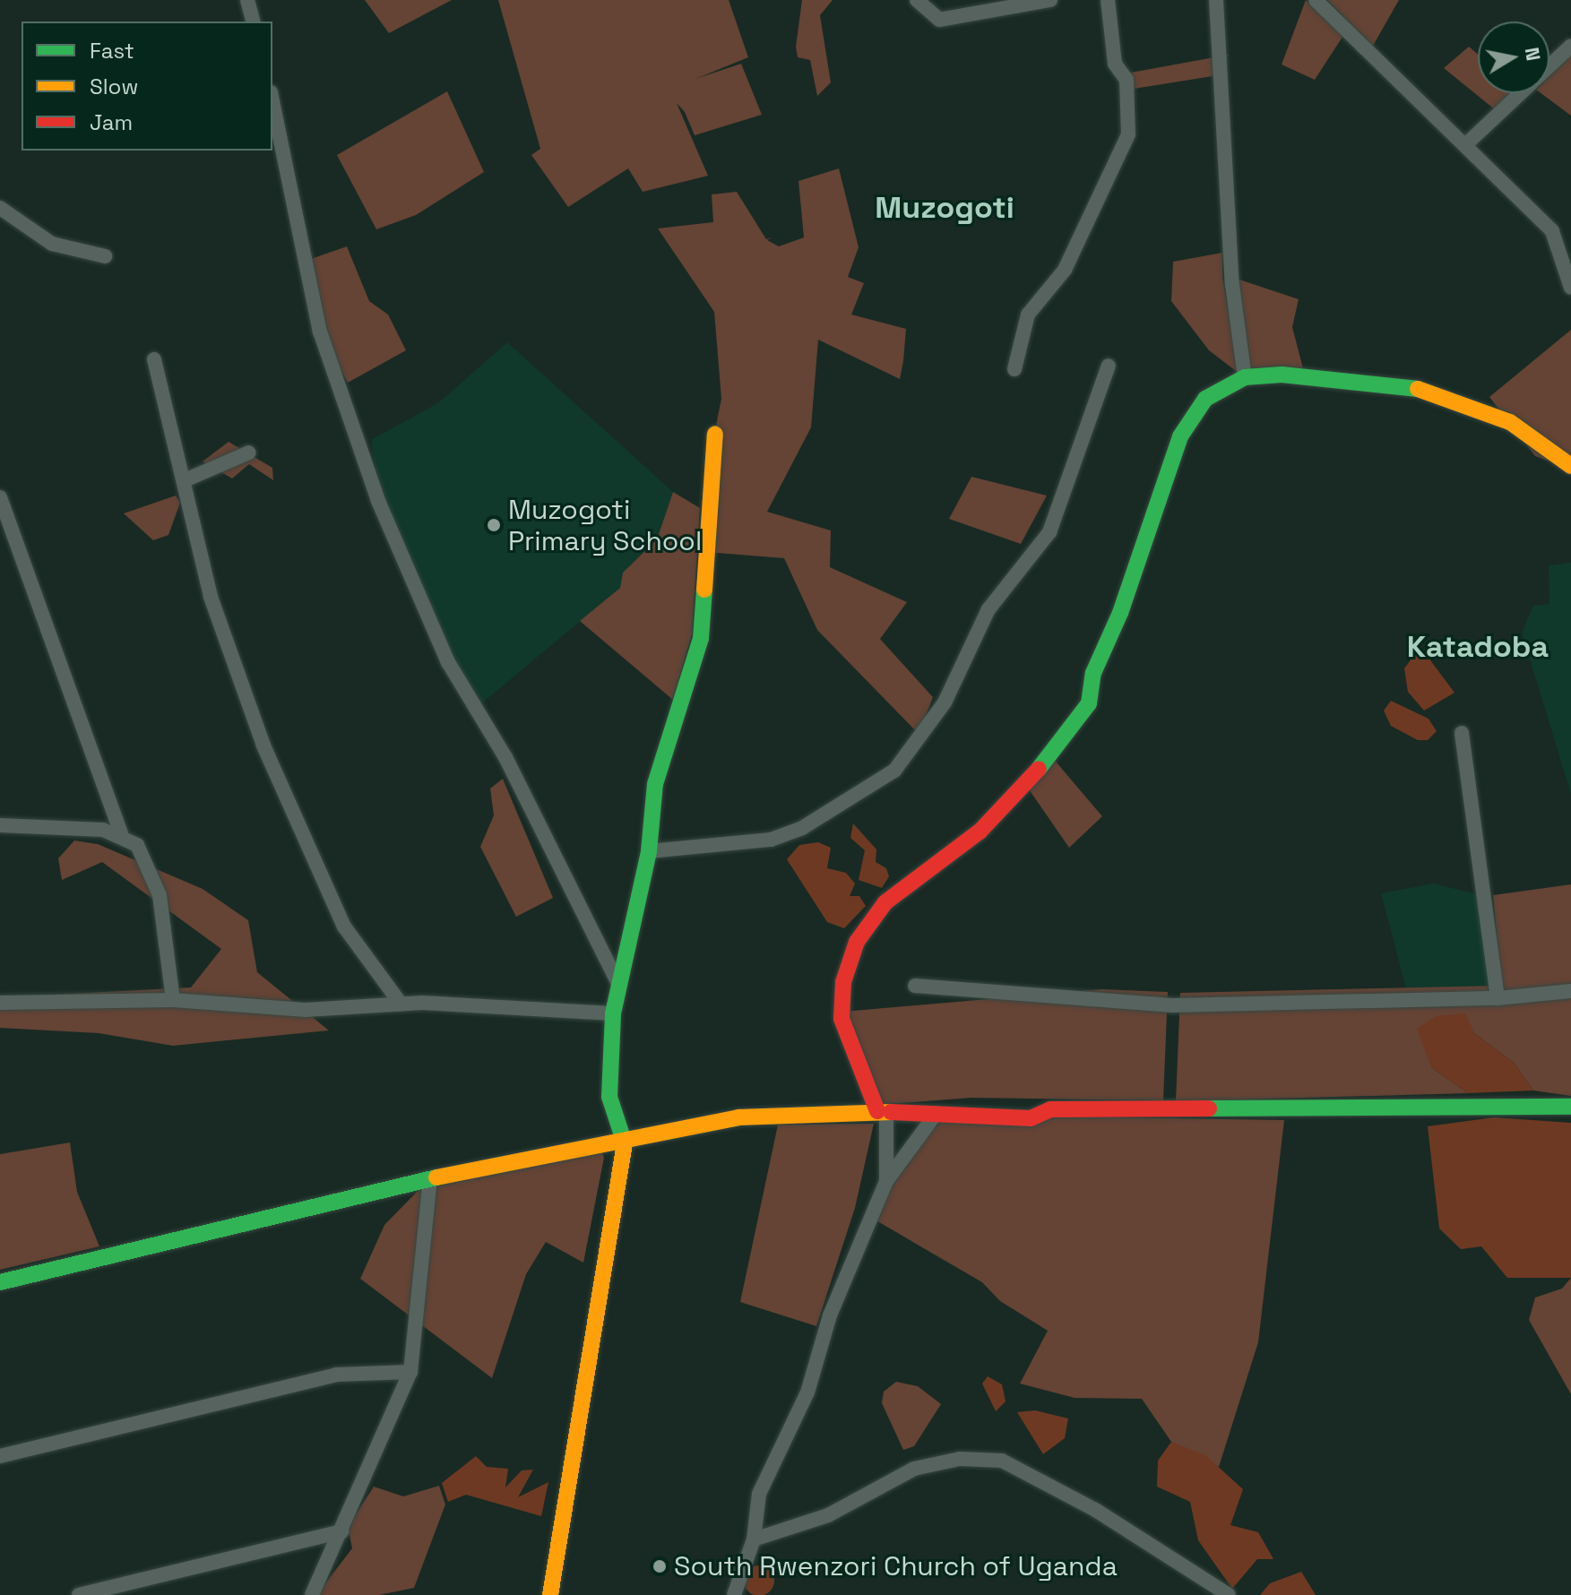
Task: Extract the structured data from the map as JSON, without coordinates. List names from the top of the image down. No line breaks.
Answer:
{"districts":["Muzogoti","Katadoba"],"places":["Muzogoti Primary School","South Rwenzori Church of Uganda"],"legend":["Fast","Slow","Jam"],"north":"right"}
